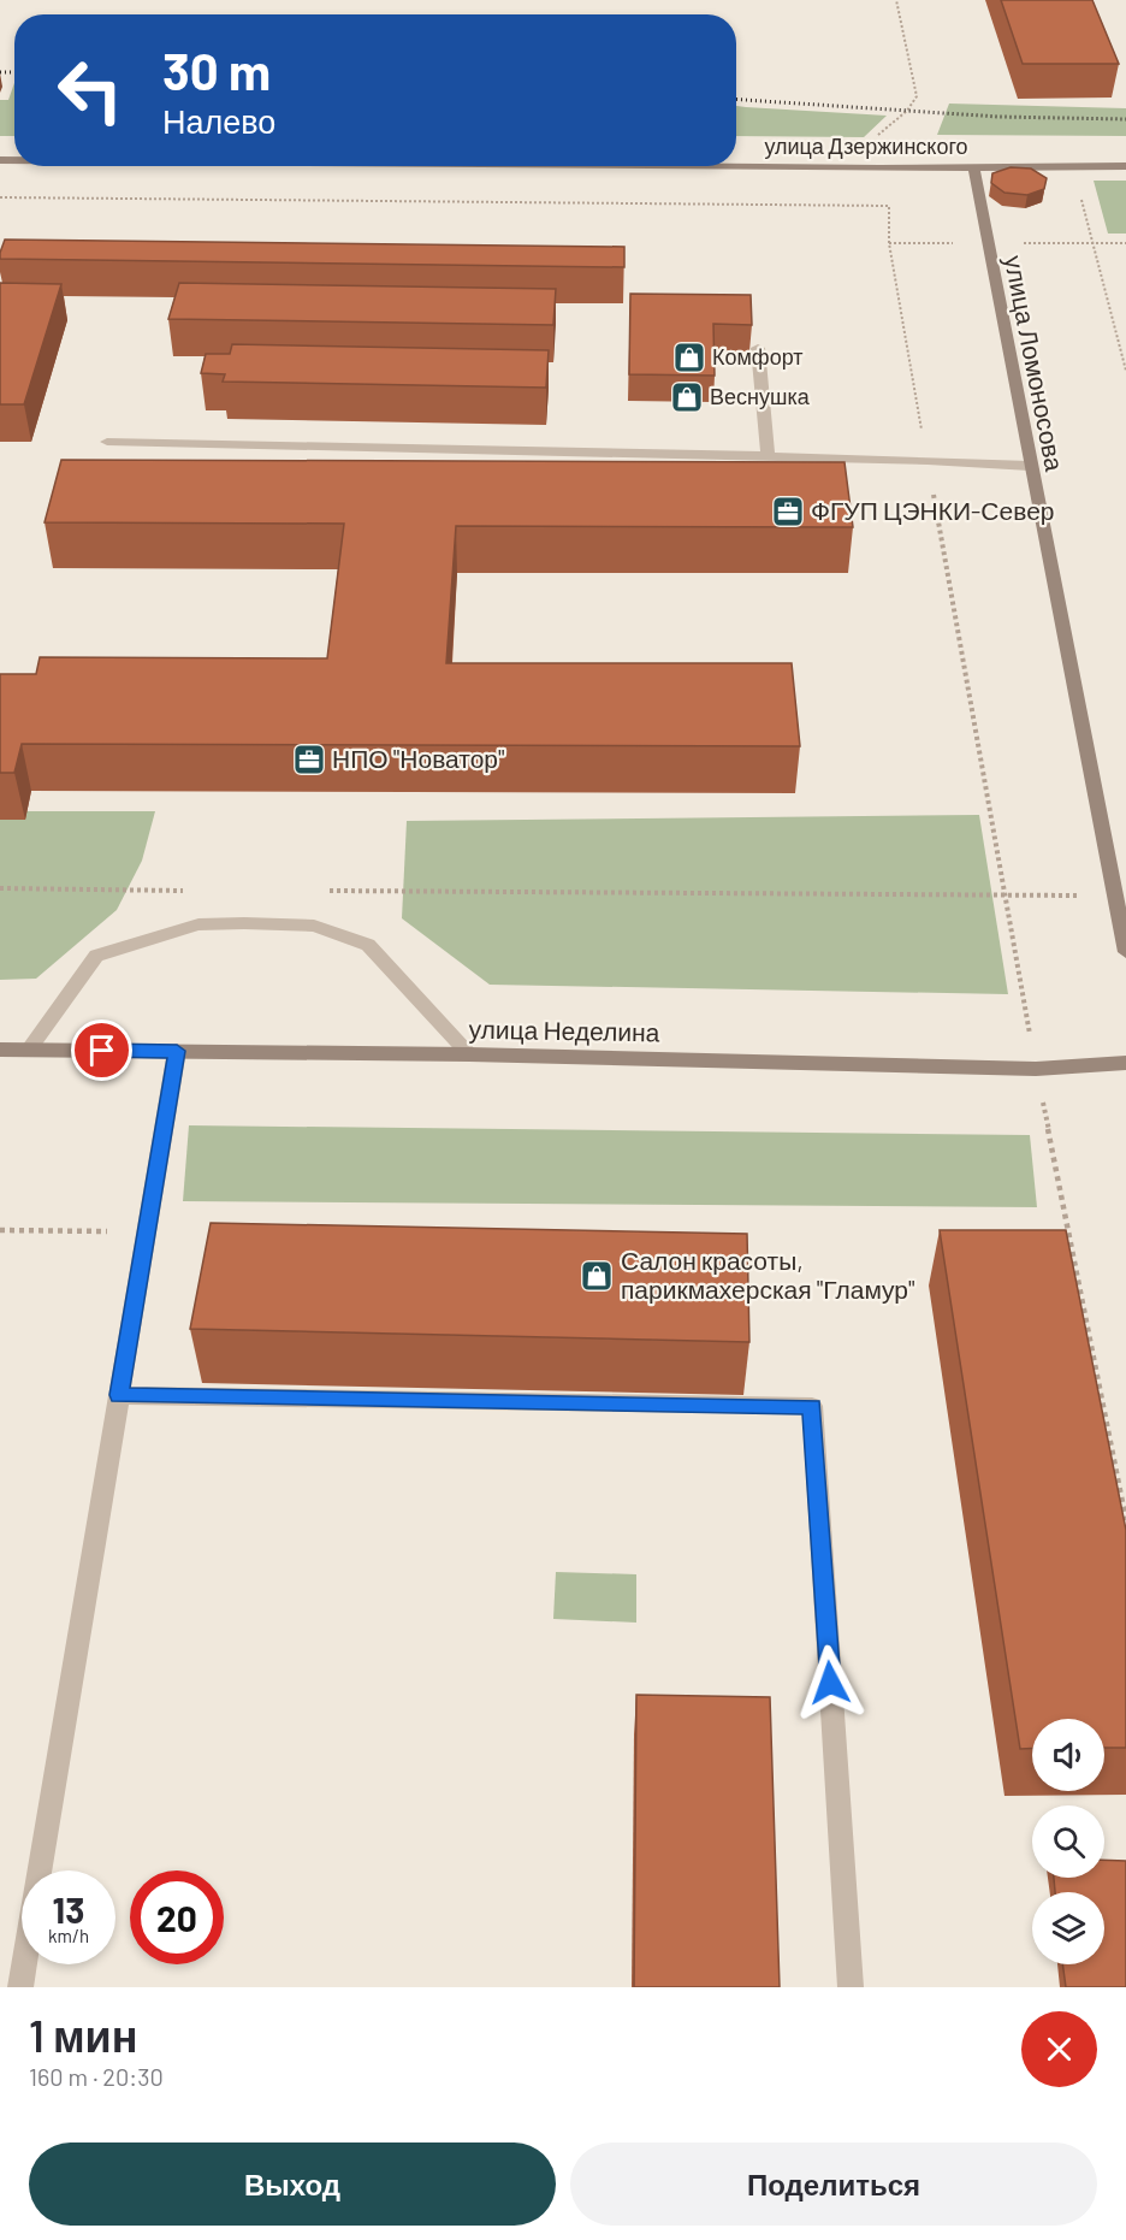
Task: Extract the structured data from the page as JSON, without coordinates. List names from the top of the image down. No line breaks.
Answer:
{"streets":{"street":["улица Дзержинского","улица Ломоносова","улица Неделина"]},"crossings":[["улица Дзержинского","улица Ломоносова"]],"places":{"shop":["Комфорт","Веснушка","Салон красоты, парикмахерская \"Гламур\""],"office":["ФГУП ЦЭНКИ-Север","НПО \"Новатор\""]},"page":{"turn":["30 m","Налево"],"speed":"13 km/h","limit":"20","heading":["1 мин","160 m · 20:30"],"buttons":["Выход","Поделиться"]}}
